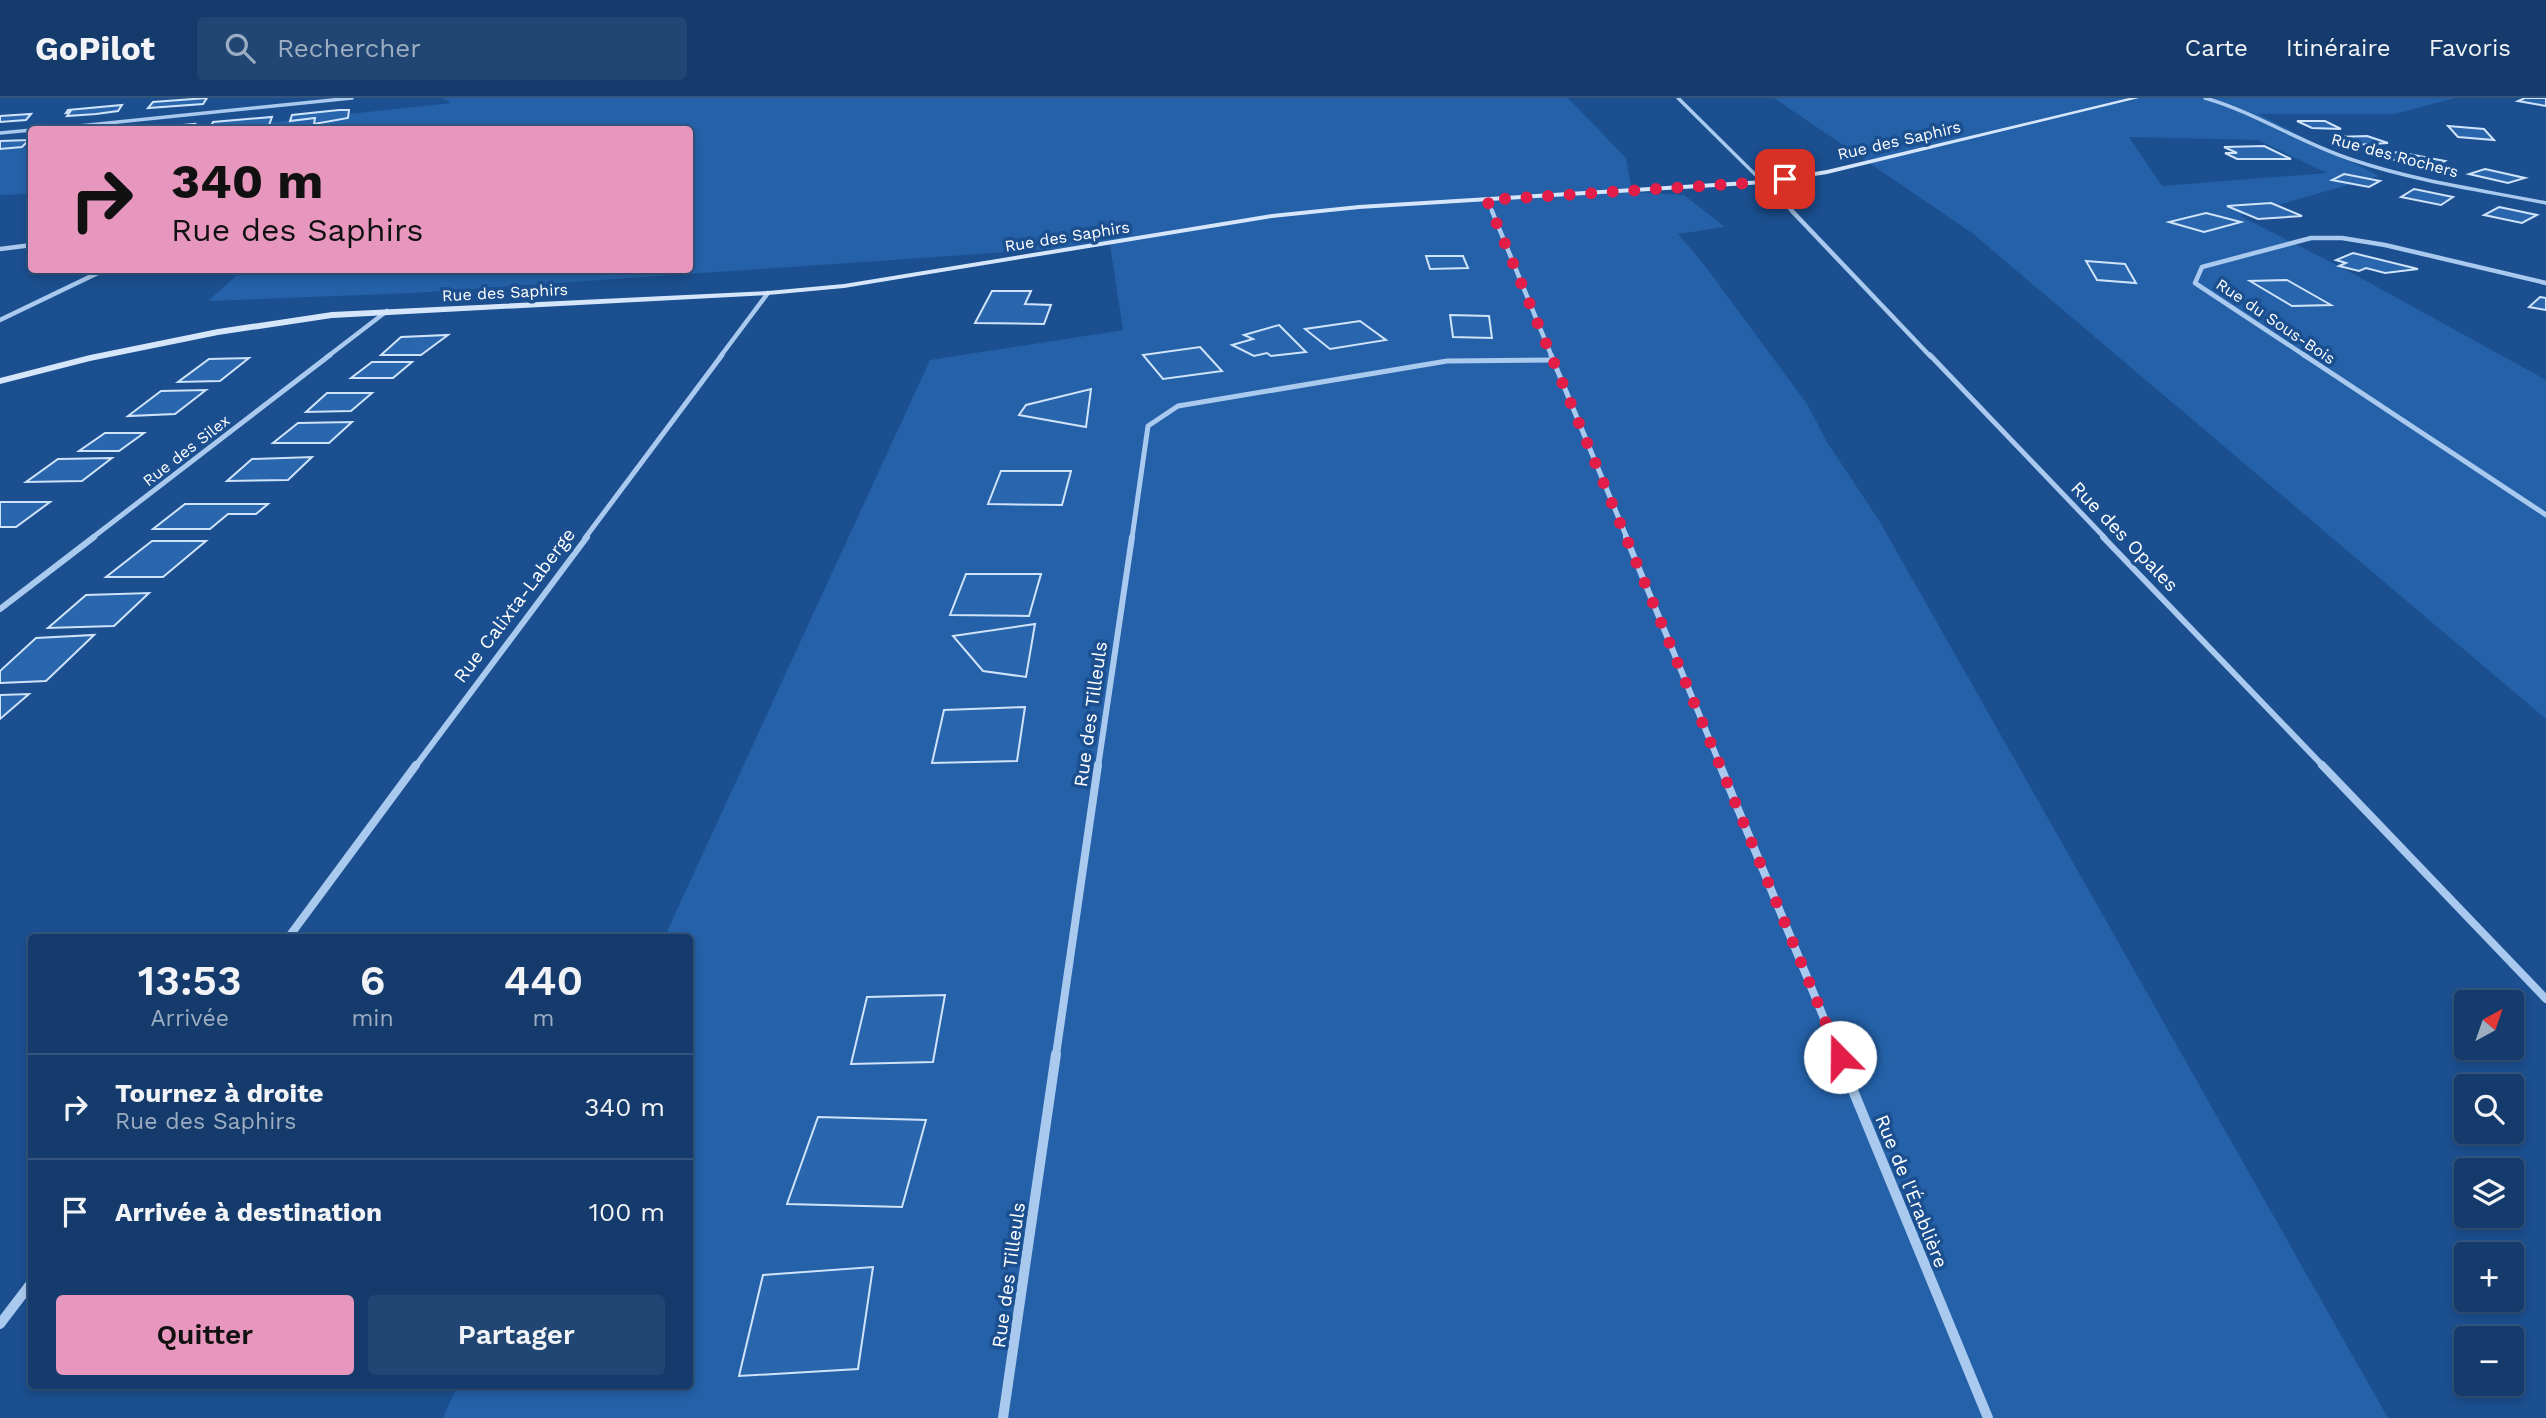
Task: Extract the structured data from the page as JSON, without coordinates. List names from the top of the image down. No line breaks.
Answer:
{"streets":{"street":["Rue des Saphirs","Rue des Rochers","Rue du Sous-Bois","Rue des Silex","Rue des Opales","Rue Calixta-Laberge","Rue des Tilleuls","Rue de l'Érablière"]},"crossings":[["Rue des Saphirs","Rue des Silex"],["Rue des Saphirs","Rue des Opales"],["Rue des Saphirs","Rue Calixta-Laberge"],["Rue des Saphirs","Rue de l'Érablière"],["Rue des Tilleuls","Rue de l'Érablière"]],"north":"top right","page":{"header":"GoPilot","search":"Rechercher","nav":["Carte","Itinéraire","Favoris"],"turn":["340 m","Rue des Saphirs"],"eta":["13:53","Arrivée","6","min","440","m"],"map_buttons":["+","−"],"list":[{"name":"Tournez à droite","note":"Rue des Saphirs","value":"340 m"},{"name":"Arrivée à destination","value":"100 m"}],"buttons":["Quitter","Partager"]}}
